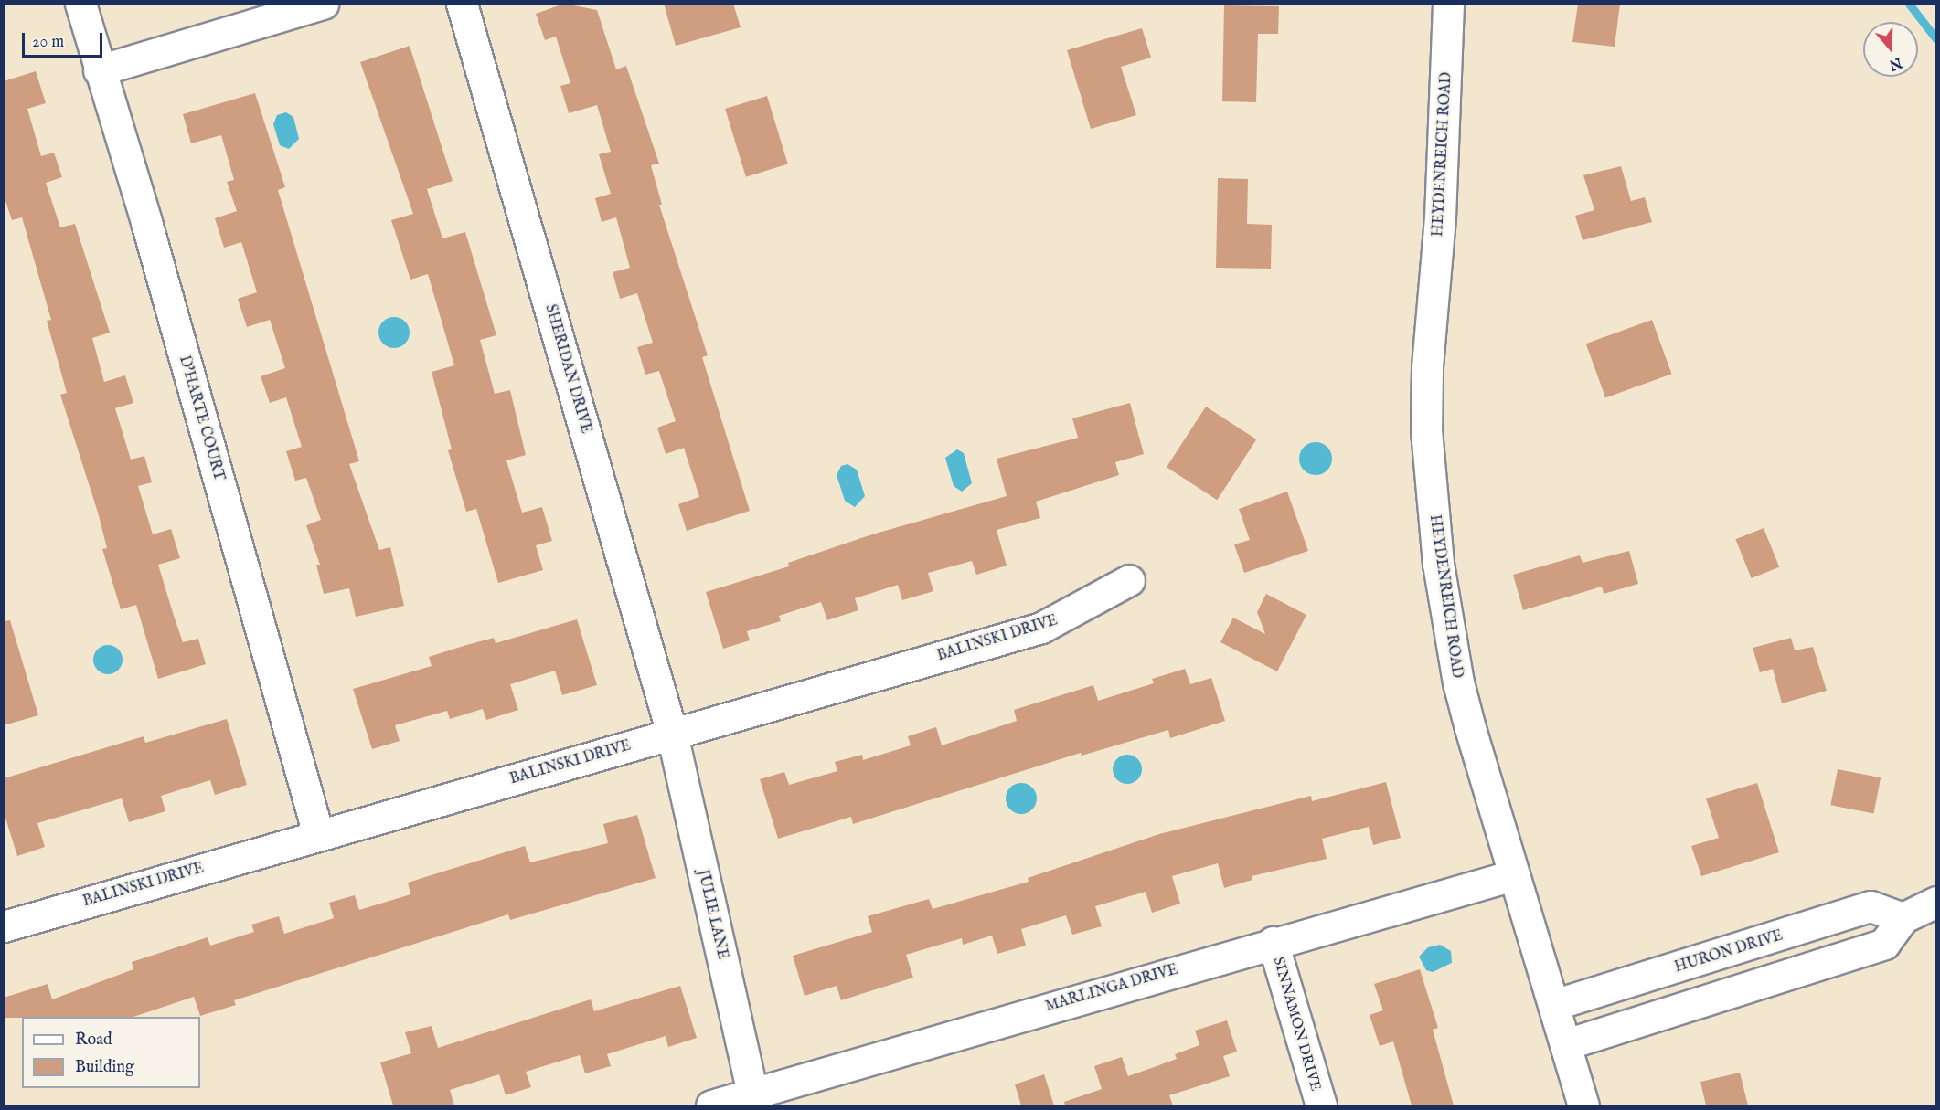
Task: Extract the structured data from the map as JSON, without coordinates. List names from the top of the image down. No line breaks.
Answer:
{"streets":{"street":["HEYDENREICH ROAD","SHERIDAN DRIVE","D'HARTE COURT","BALINSKI DRIVE","JULIE LANE","HURON DRIVE","MARLINGA DRIVE","SINNAMON DRIVE"]},"crossings":[["HEYDENREICH ROAD","HURON DRIVE"],["HEYDENREICH ROAD","MARLINGA DRIVE"],["SHERIDAN DRIVE","BALINSKI DRIVE"],["SHERIDAN DRIVE","JULIE LANE"],["D'HARTE COURT","BALINSKI DRIVE"],["BALINSKI DRIVE","JULIE LANE"],["JULIE LANE","MARLINGA DRIVE"],["MARLINGA DRIVE","SINNAMON DRIVE"]],"legend":["Road","Building"],"scale_bar":"20 m","north":"bottom"}
